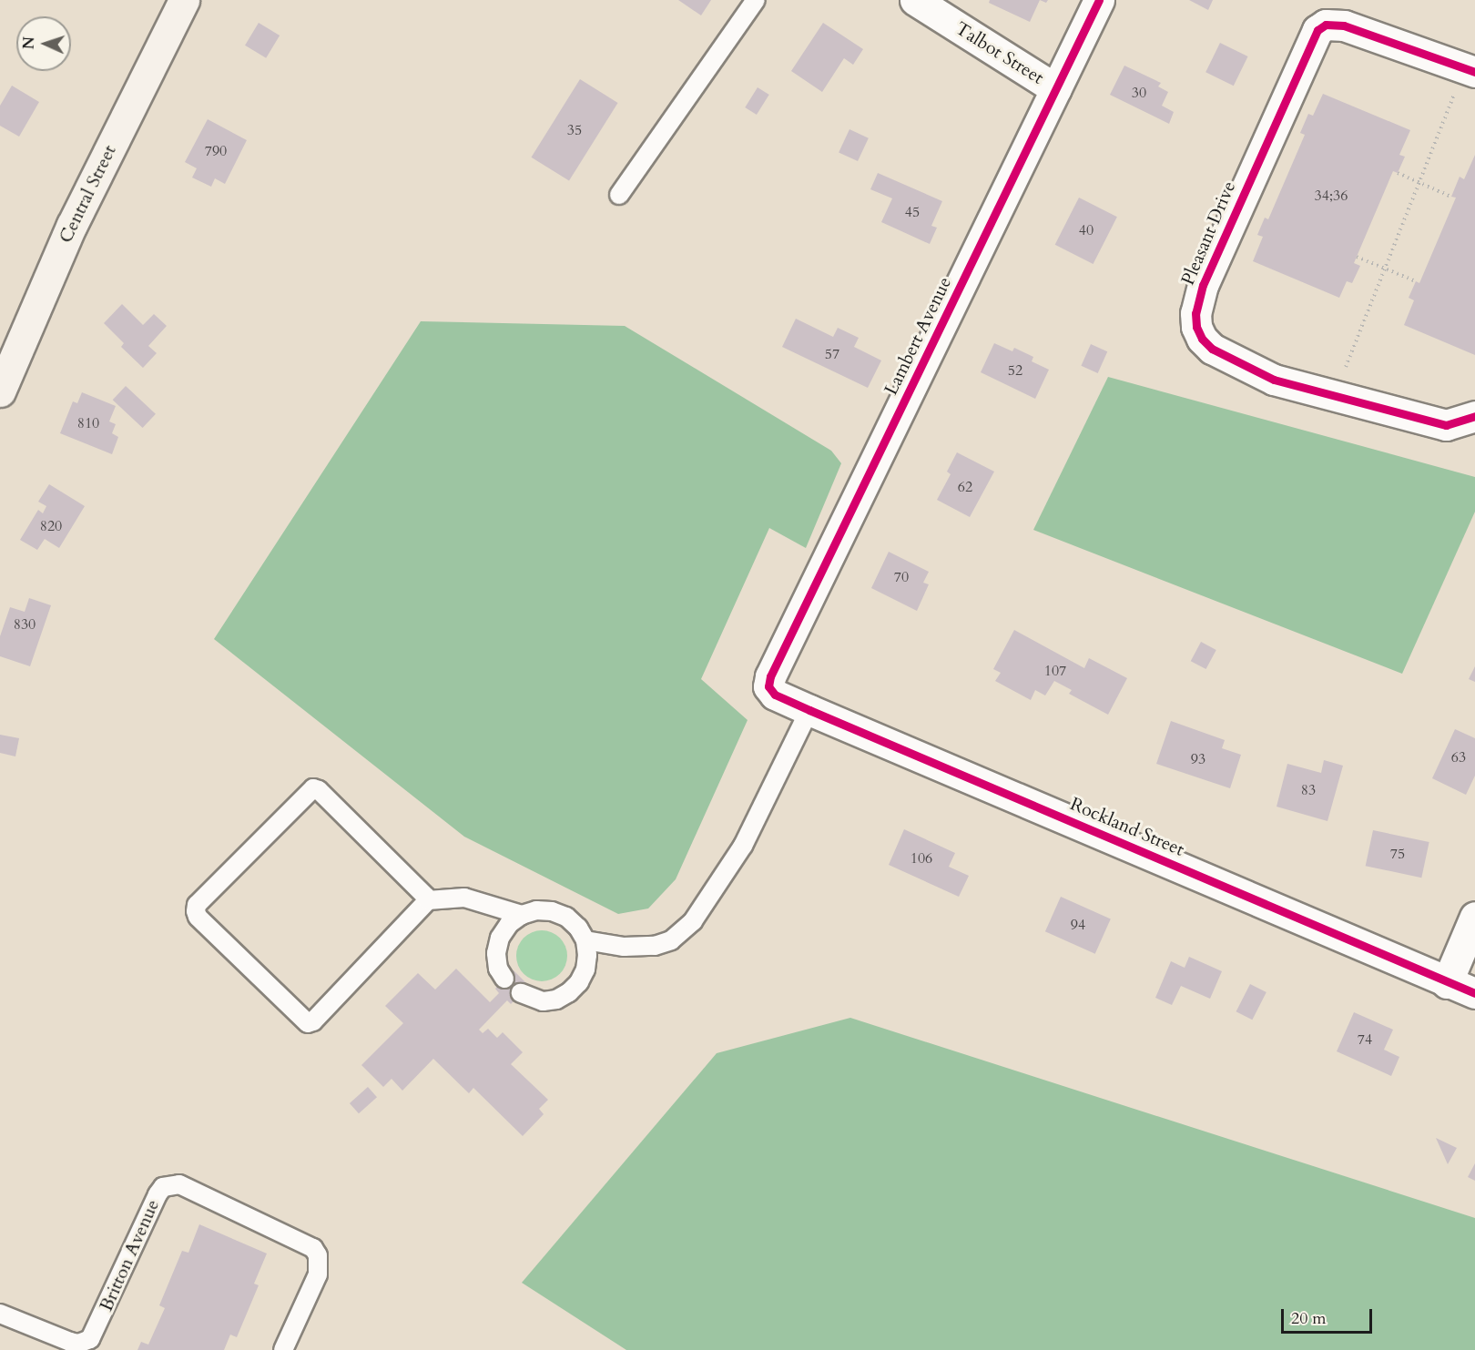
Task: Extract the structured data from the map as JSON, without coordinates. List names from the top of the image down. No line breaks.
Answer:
{"streets":{"main road":["Central Street"],"street":["Talbot Street","Pleasant Drive","Lambert Avenue","Rockland Street"],"lane":["Britton Avenue"]},"crossings":[["Talbot Street","Lambert Avenue"],["Lambert Avenue","Rockland Street"]],"house_numbers":["30","35","790","34;36","45","40","57","52","810","62","820","70","830","107","63","93","83","75","106","94","74"],"scale_bar":"20 m","north":"left"}
